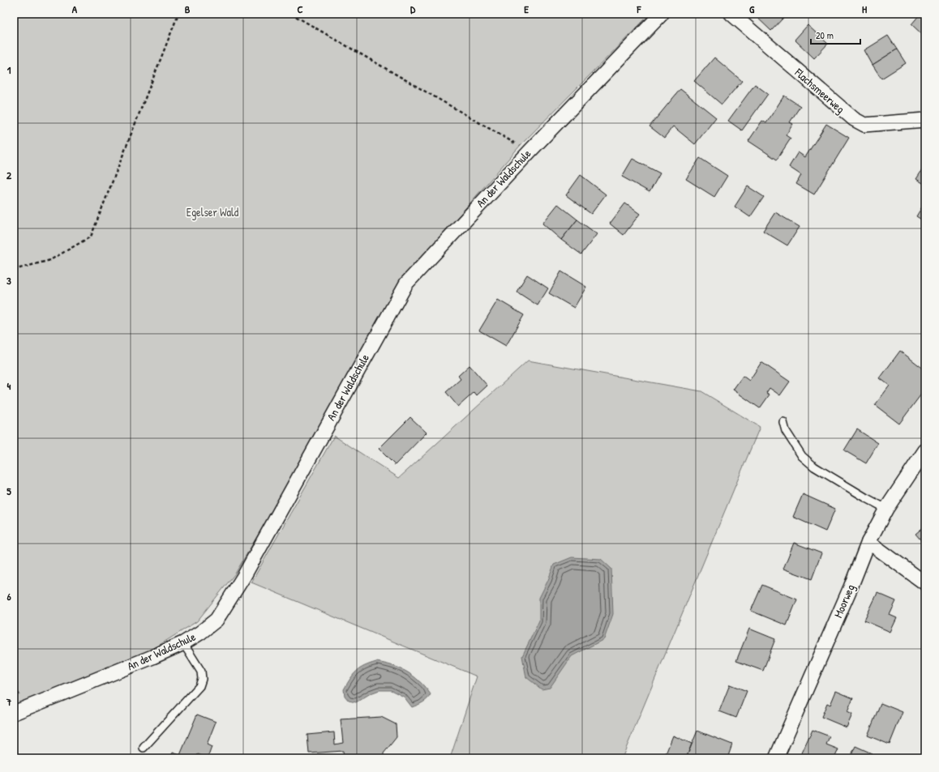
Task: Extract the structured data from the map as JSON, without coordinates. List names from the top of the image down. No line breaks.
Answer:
{"streets":{"street":["Flachsmeerweg","An der Waldschule","Moorweg"]},"parks":["Egelser Wald"],"scale_bar":"20 m","grid":{"columns":["A","B","C","D","E","F","G","H"],"rows":["1","2","3","4","5","6","7"]}}
